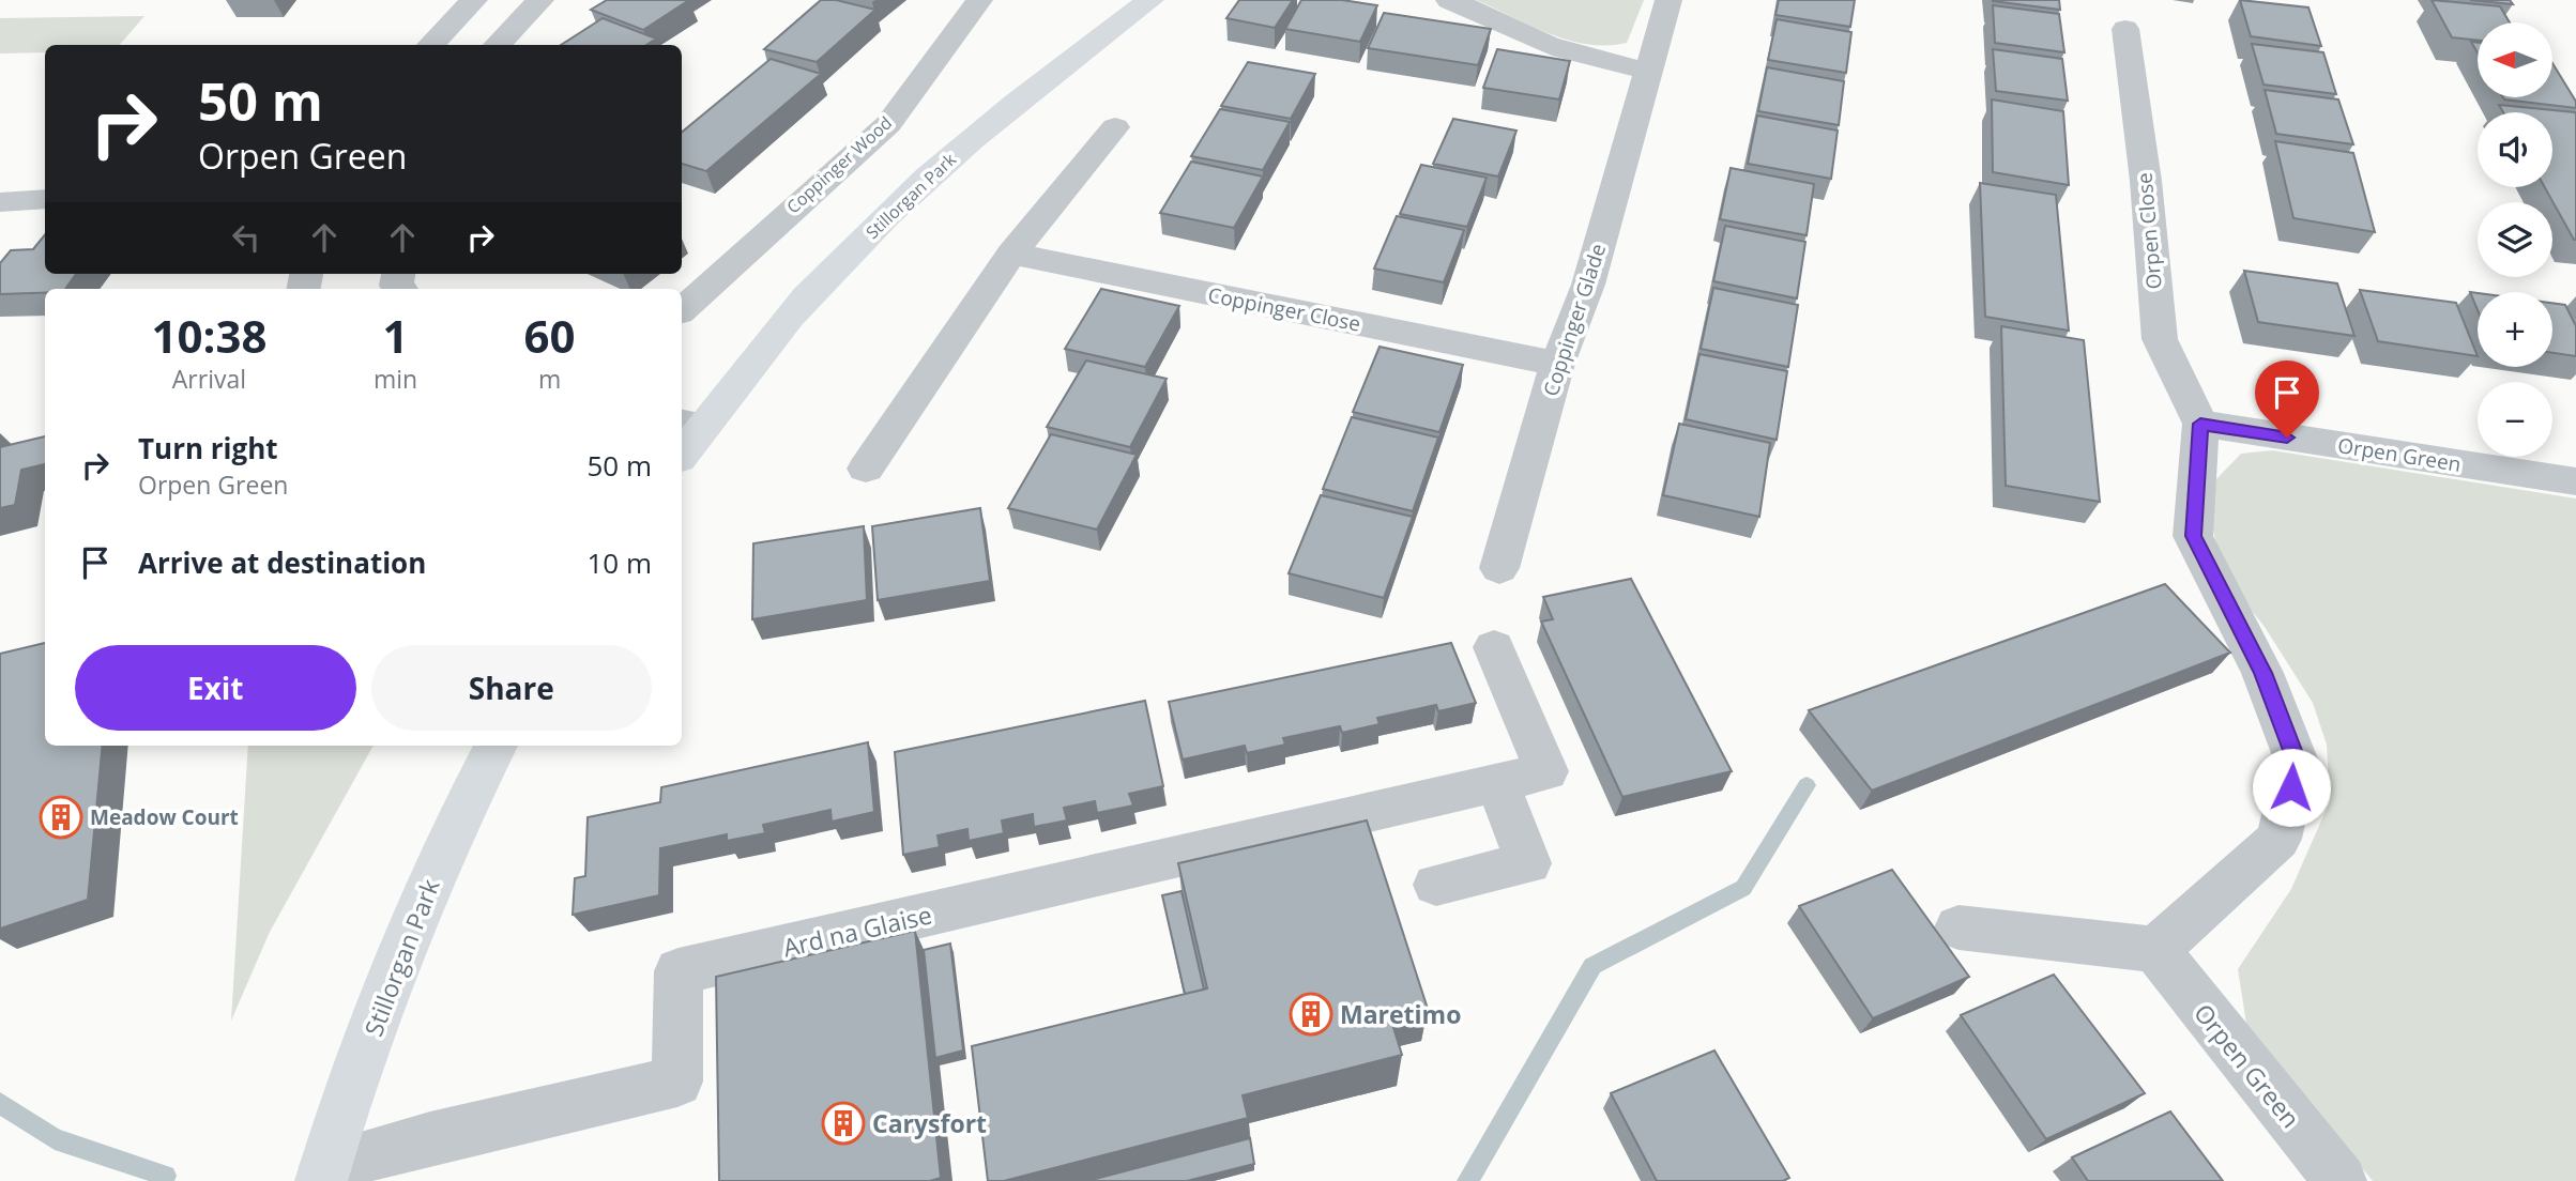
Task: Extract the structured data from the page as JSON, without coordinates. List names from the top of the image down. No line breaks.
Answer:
{"streets":{"main road":["Stillorgan Park"],"street":["Coppinger Wood","Orpen Close","Coppinger Close","Coppinger Glade","Orpen Green","Ard na Glaise"]},"crossings":[["Stillorgan Park","Ard na Glaise"],["Orpen Close","Orpen Green"],["Coppinger Close","Coppinger Glade"]],"places":{"building":["Meadow Court","Maretimo","Carysfort"]},"north":"left","page":{"map_buttons":["+","−"],"turn":["50 m","Orpen Green"],"eta":["10:38","Arrival","1","min","60","m"],"list":[{"name":"Turn right","note":"Orpen Green","value":"50 m"},{"name":"Arrive at destination","value":"10 m"}],"buttons":["Exit","Share"]}}
